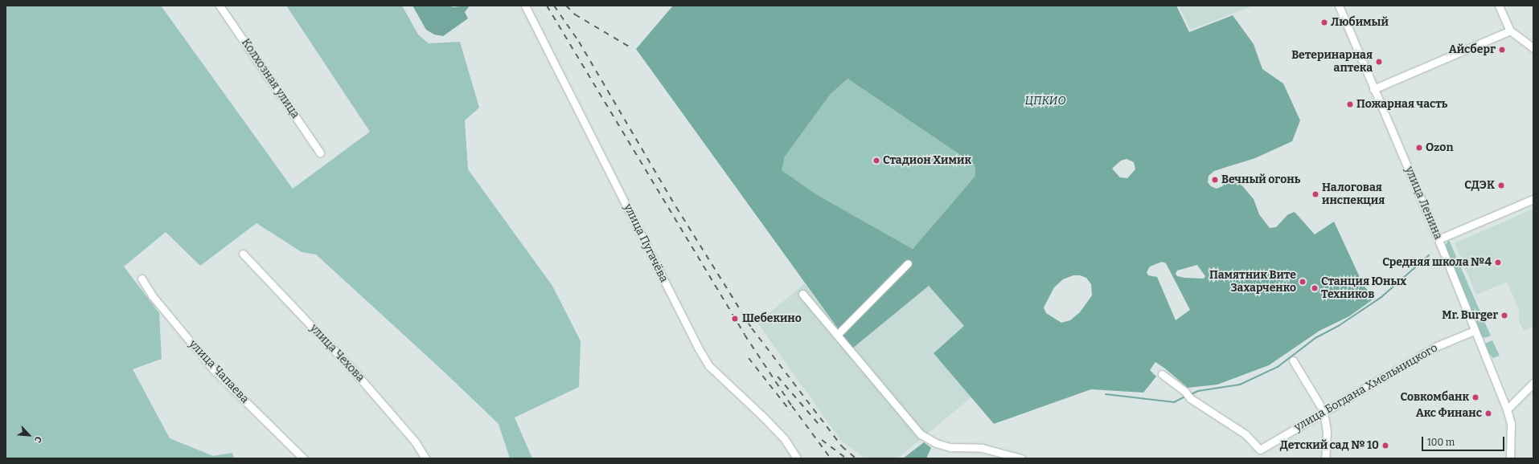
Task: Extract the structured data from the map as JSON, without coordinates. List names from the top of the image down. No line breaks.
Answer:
{"streets":{"street":["Колхозная улица","улица Ленина","улица Пугачёва","улица Чехова","улица Чапаева","улица Богдана Хмельницкого"]},"crossings":[["улица Ленина","улица Богдана Хмельницкого"]],"parks":["ЦПКИО"],"places":["Любимый","Айсберг","Ветеринарная аптека","Пожарная часть","Ozon","Стадион Химик","Вечный огонь","СДЭК","Налоговая инспекция","Средняя школа №4","Памятник Вите Захарченко","Станция Юных Техников","Mr. Burger","Шебекино","Совкомбанк","Акс Финанс","Детский сад № 10"],"scale_bar":"100 m","north":"bottom right"}
